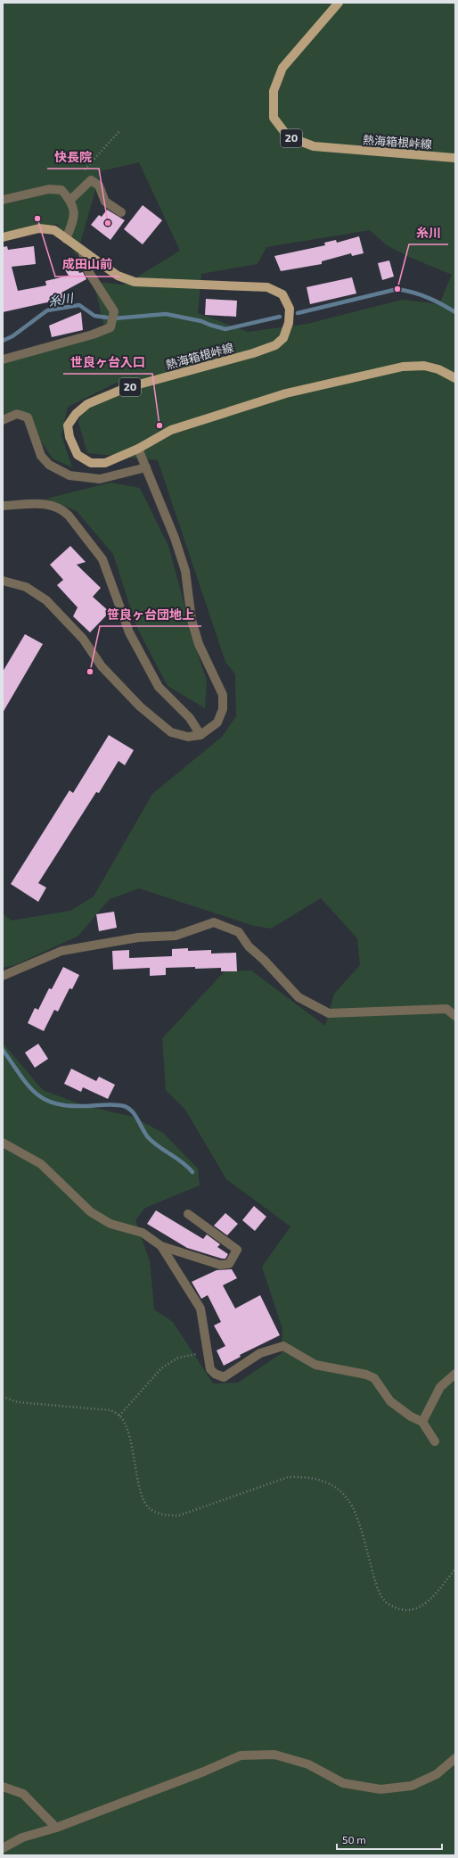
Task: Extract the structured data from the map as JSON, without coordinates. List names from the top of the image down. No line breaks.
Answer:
{"streets":{"main road":["20","熱海箱根峠線"]},"water":["糸川"],"places":["成田山前","快長院","糸川","世良ヶ台入口","笹良ヶ台団地上"],"scale_bar":"50 m"}
